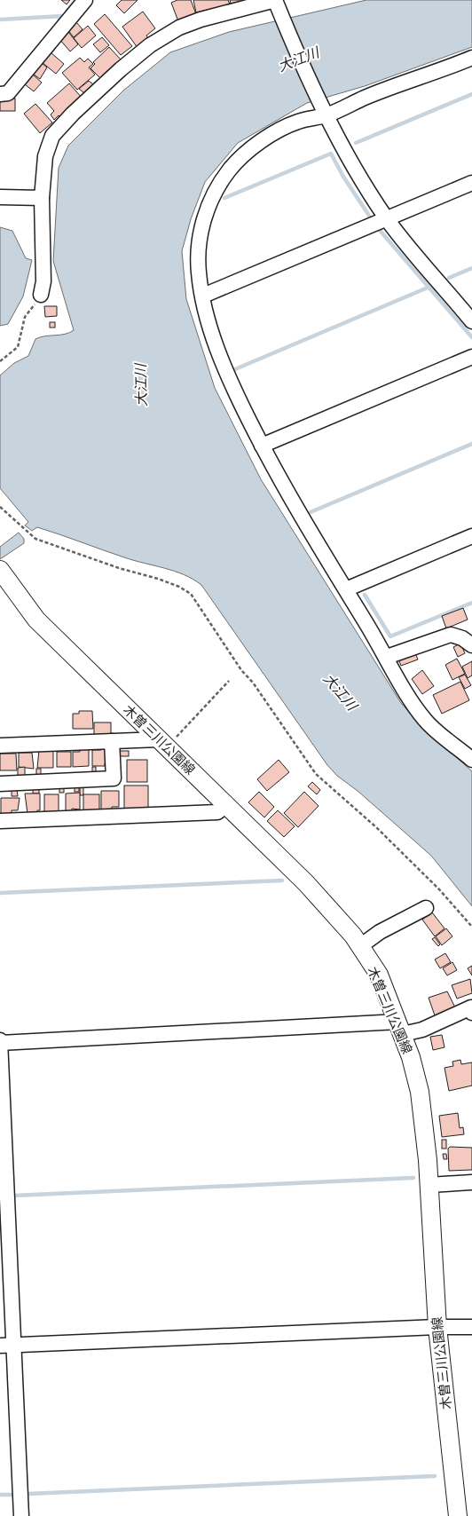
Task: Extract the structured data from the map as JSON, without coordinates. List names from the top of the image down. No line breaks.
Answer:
{"streets":{"main road":["木曽三川公園線"]},"water":["大江川"]}
